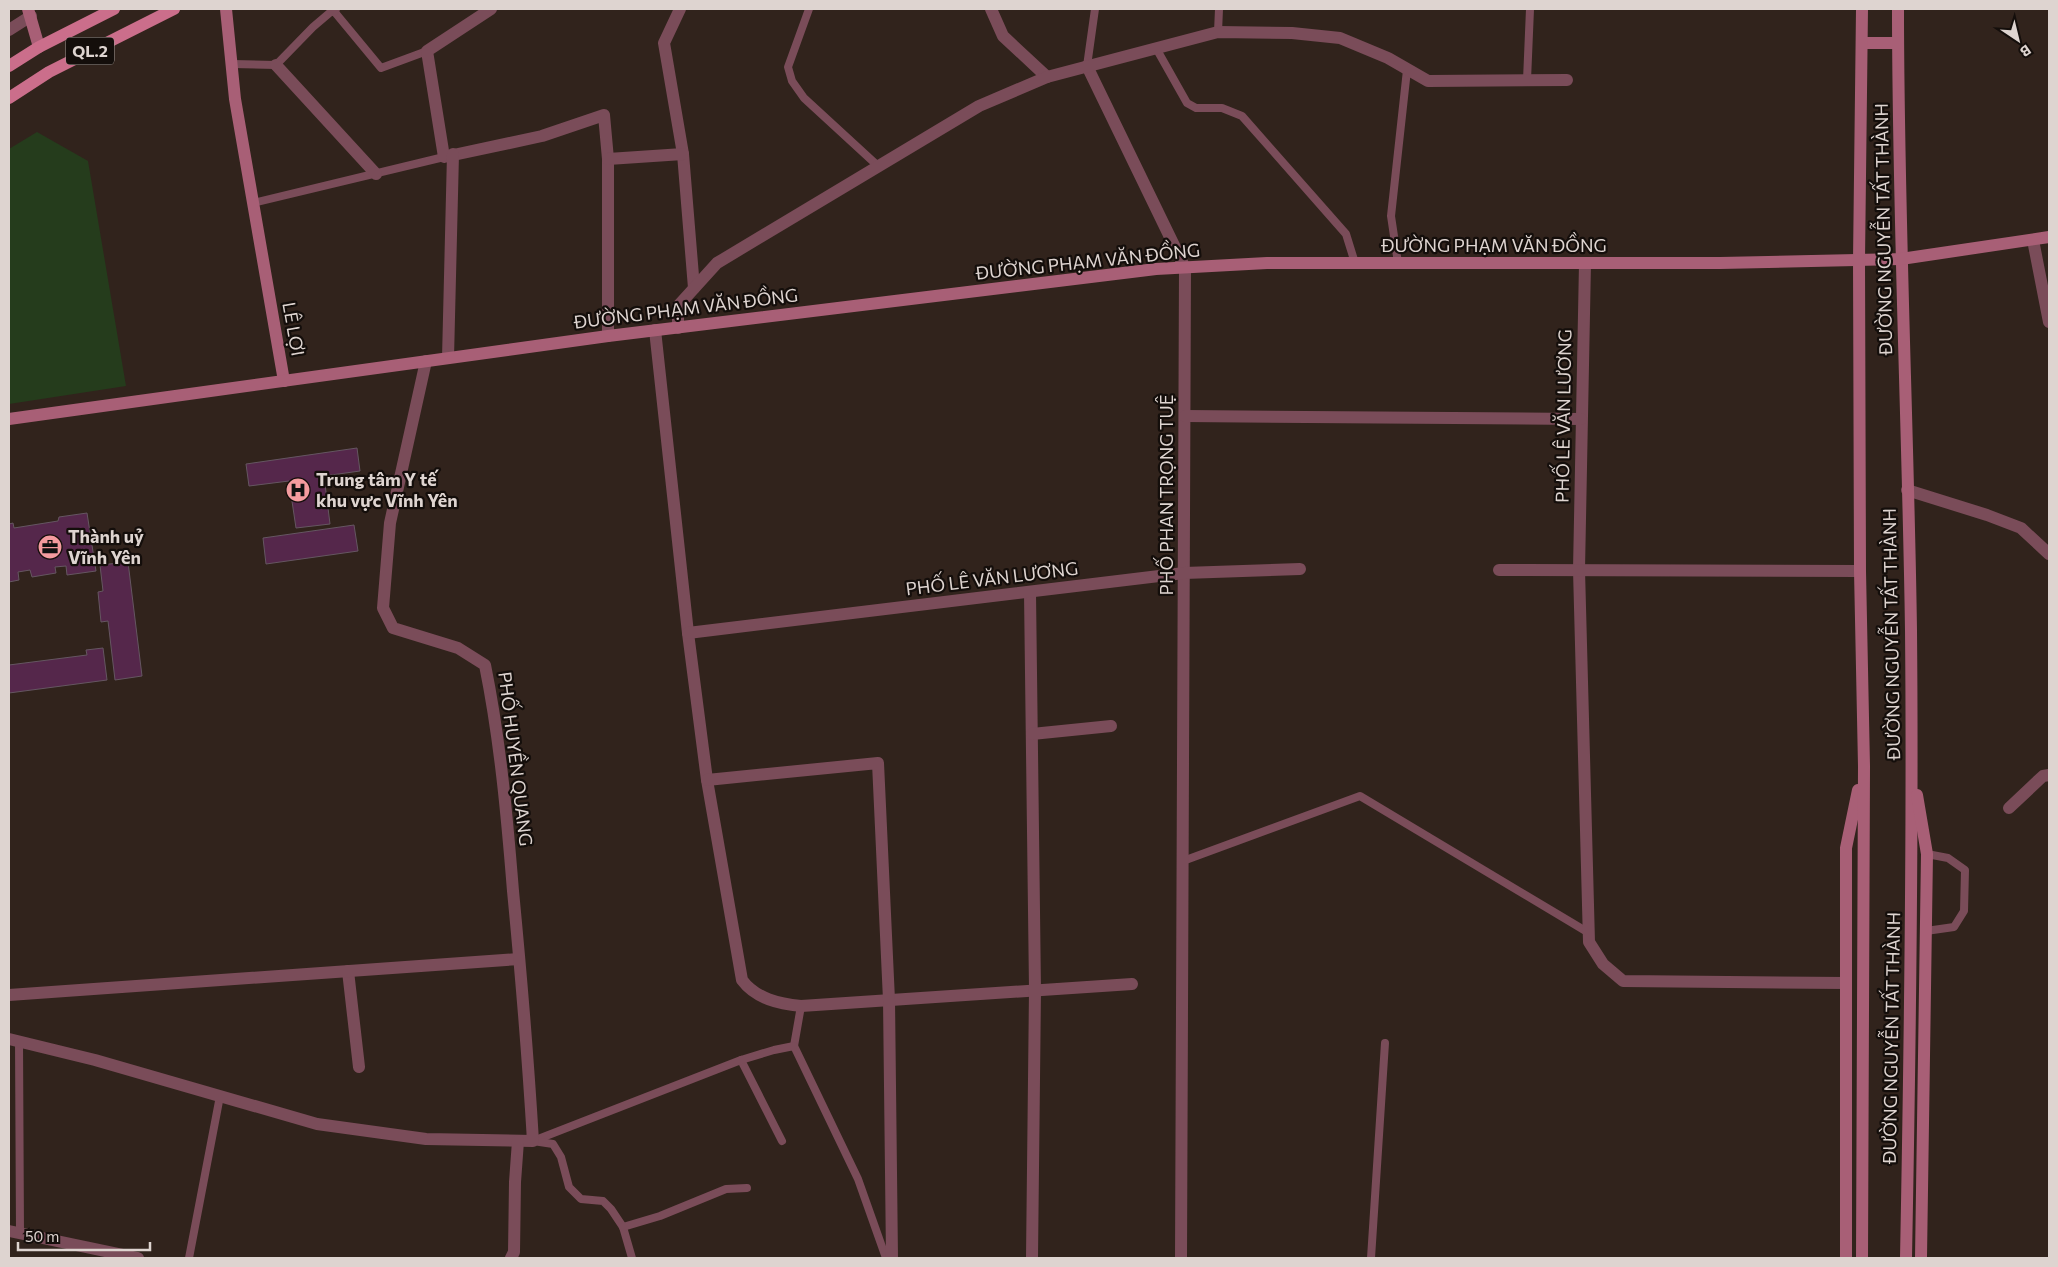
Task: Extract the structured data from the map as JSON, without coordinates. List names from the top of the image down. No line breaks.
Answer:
{"streets":{"main road":["QL.2","ĐƯỜNG NGUYỄN TẤT THÀNH","ĐƯỜNG PHẠM VĂN ĐỒNG","LÊ LỢI"],"street":["PHỐ LÊ VĂN LƯƠNG","PHỐ PHAN TRỌNG TUỆ","PHỐ HUYỀN QUANG"]},"crossings":[["ĐƯỜNG NGUYỄN TẤT THÀNH","ĐƯỜNG PHẠM VĂN ĐỒNG"],["ĐƯỜNG PHẠM VĂN ĐỒNG","LÊ LỢI"],["ĐƯỜNG PHẠM VĂN ĐỒNG","PHỐ LÊ VĂN LƯƠNG"],["ĐƯỜNG PHẠM VĂN ĐỒNG","PHỐ PHAN TRỌNG TUỆ"],["ĐƯỜNG PHẠM VĂN ĐỒNG","PHỐ HUYỀN QUANG"],["PHỐ LÊ VĂN LƯƠNG","PHỐ PHAN TRỌNG TUỆ"]],"places":{"hospital":["Trung tâm Y tế khu vực Vĩnh Yên"],"office":["Thành uỷ Vĩnh Yên"]},"scale_bar":"50 m","north":"bottom right"}
